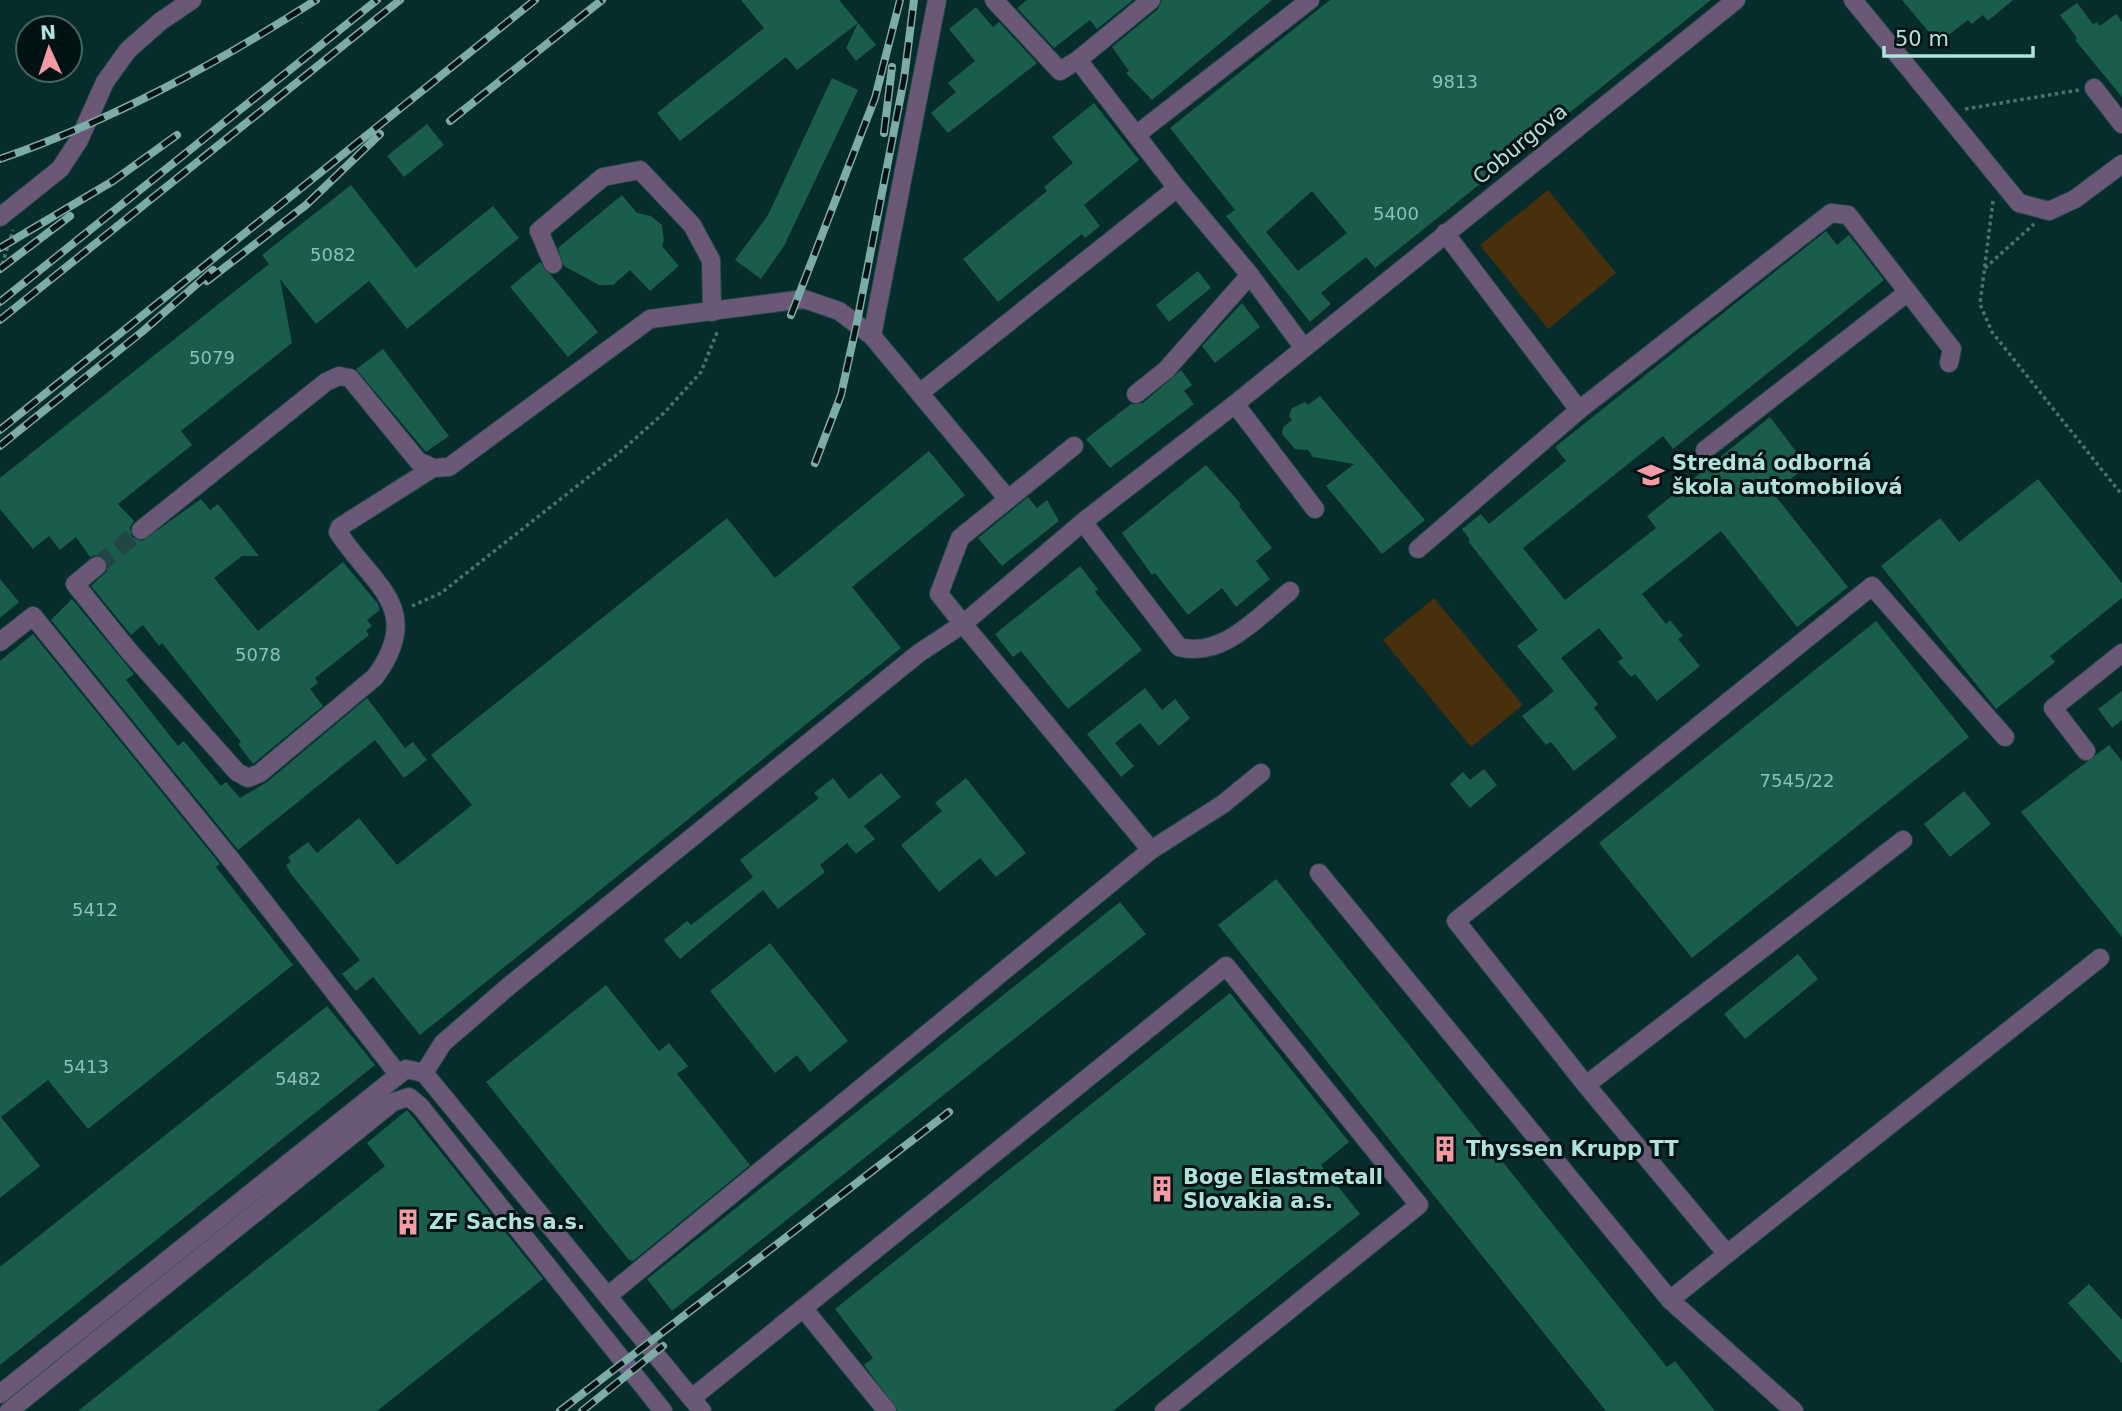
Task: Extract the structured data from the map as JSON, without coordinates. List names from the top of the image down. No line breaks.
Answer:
{"streets":{"street":["Coburgova"]},"places":{"school or university":["Stredná odborná škola automobilová"],"building":["Thyssen Krupp TT","Boge Elastmetall Slovakia a.s.","ZF Sachs a.s."]},"house_numbers":["9813","5400","5082","5079","5078","7545/22","5412","5413","5482"],"scale_bar":"50 m","north":"top"}
